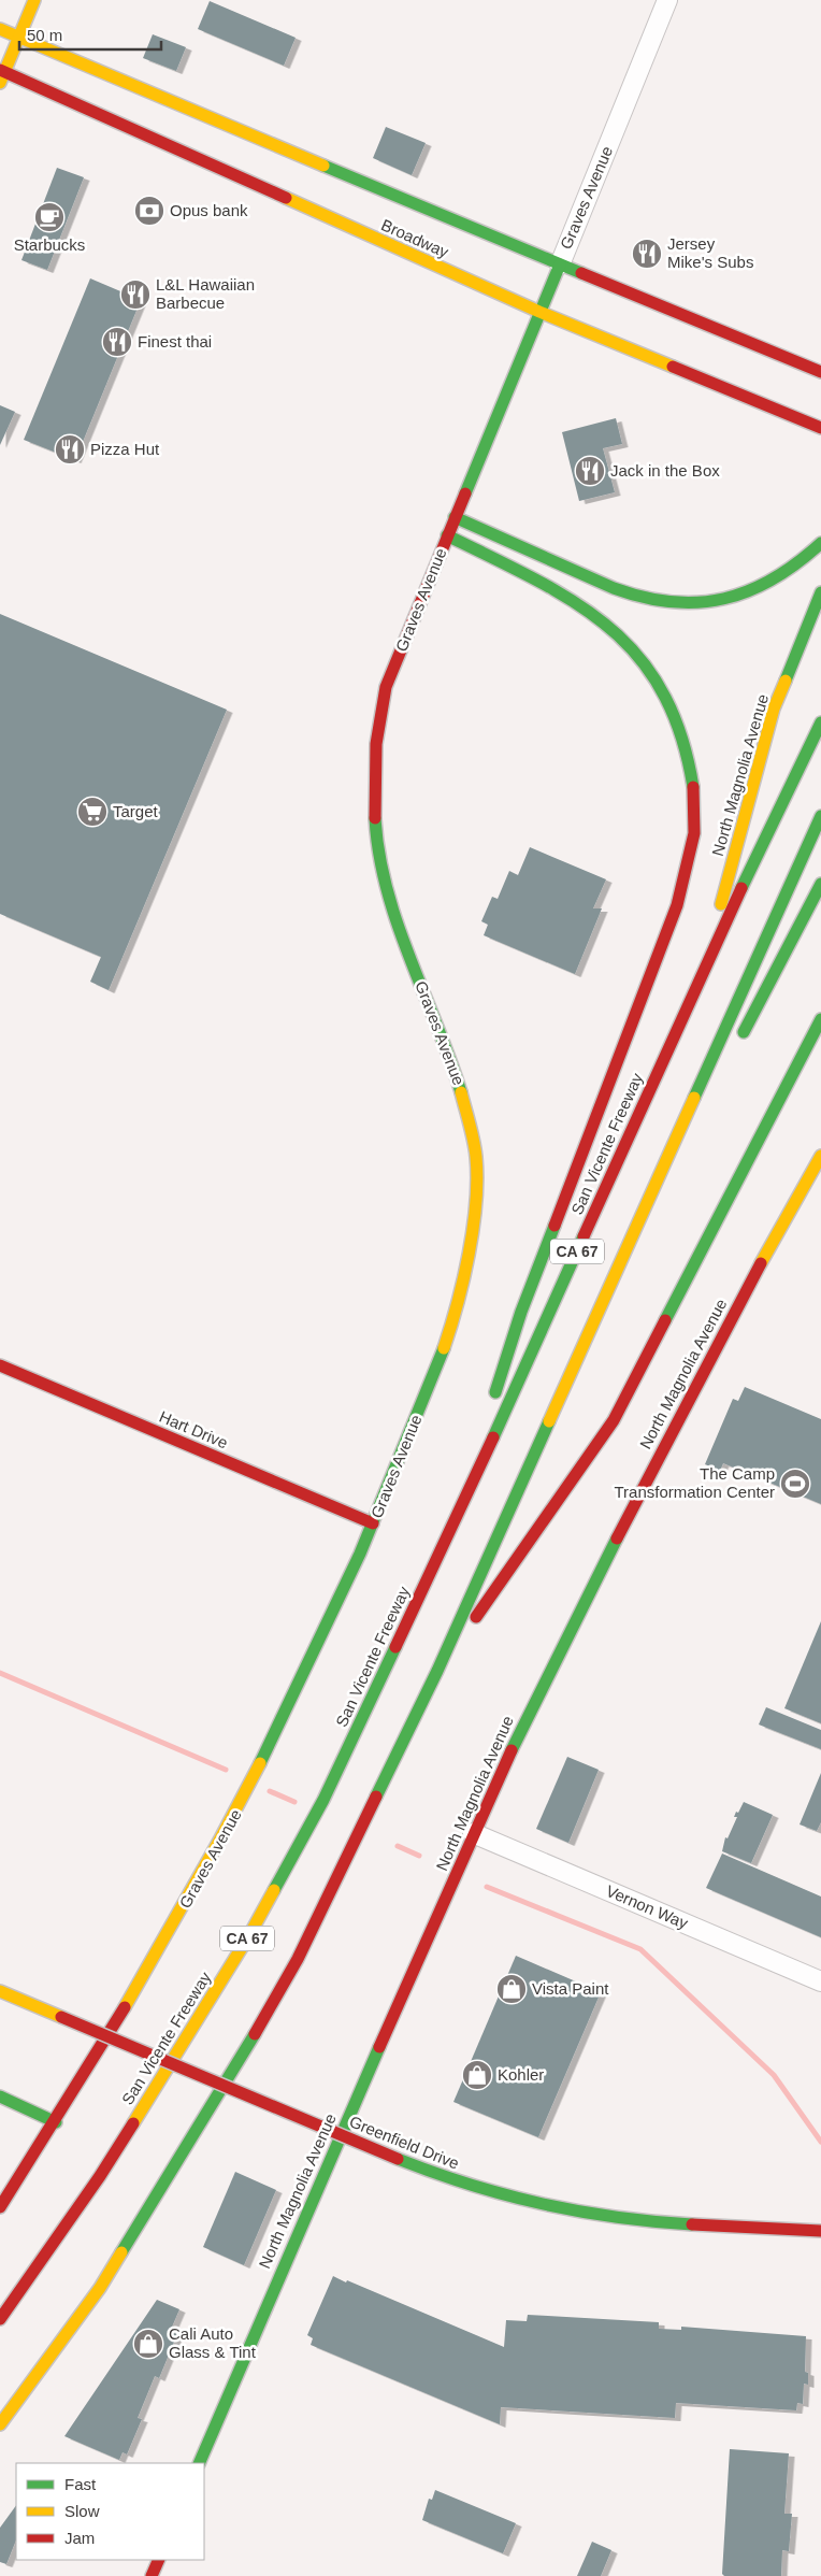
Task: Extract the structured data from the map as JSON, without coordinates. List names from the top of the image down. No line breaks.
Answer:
{"streets":{"main road":["Graves Avenue","Broadway","North Magnolia Avenue","San Vicente Freeway","CA 67","Hart Drive","Greenfield Drive"],"street":["Vernon Way"]},"crossings":[["Graves Avenue","Broadway"],["Graves Avenue","Hart Drive"],["North Magnolia Avenue","San Vicente Freeway"],["North Magnolia Avenue","Vernon Way"]],"places":{"bank":["Opus bank"],"cafe":["Starbucks"],"restaurant":["Jersey Mike's Subs","L&L Hawaiian Barbecue","Finest thai","Pizza Hut","Jack in the Box"],"supermarket":["Target"],"sports":["The Camp Transformation Center"],"shop":["Vista Paint","Kohler","Cali Auto Glass & Tint"]},"legend":["Fast","Slow","Jam"],"scale_bar":"50 m"}
